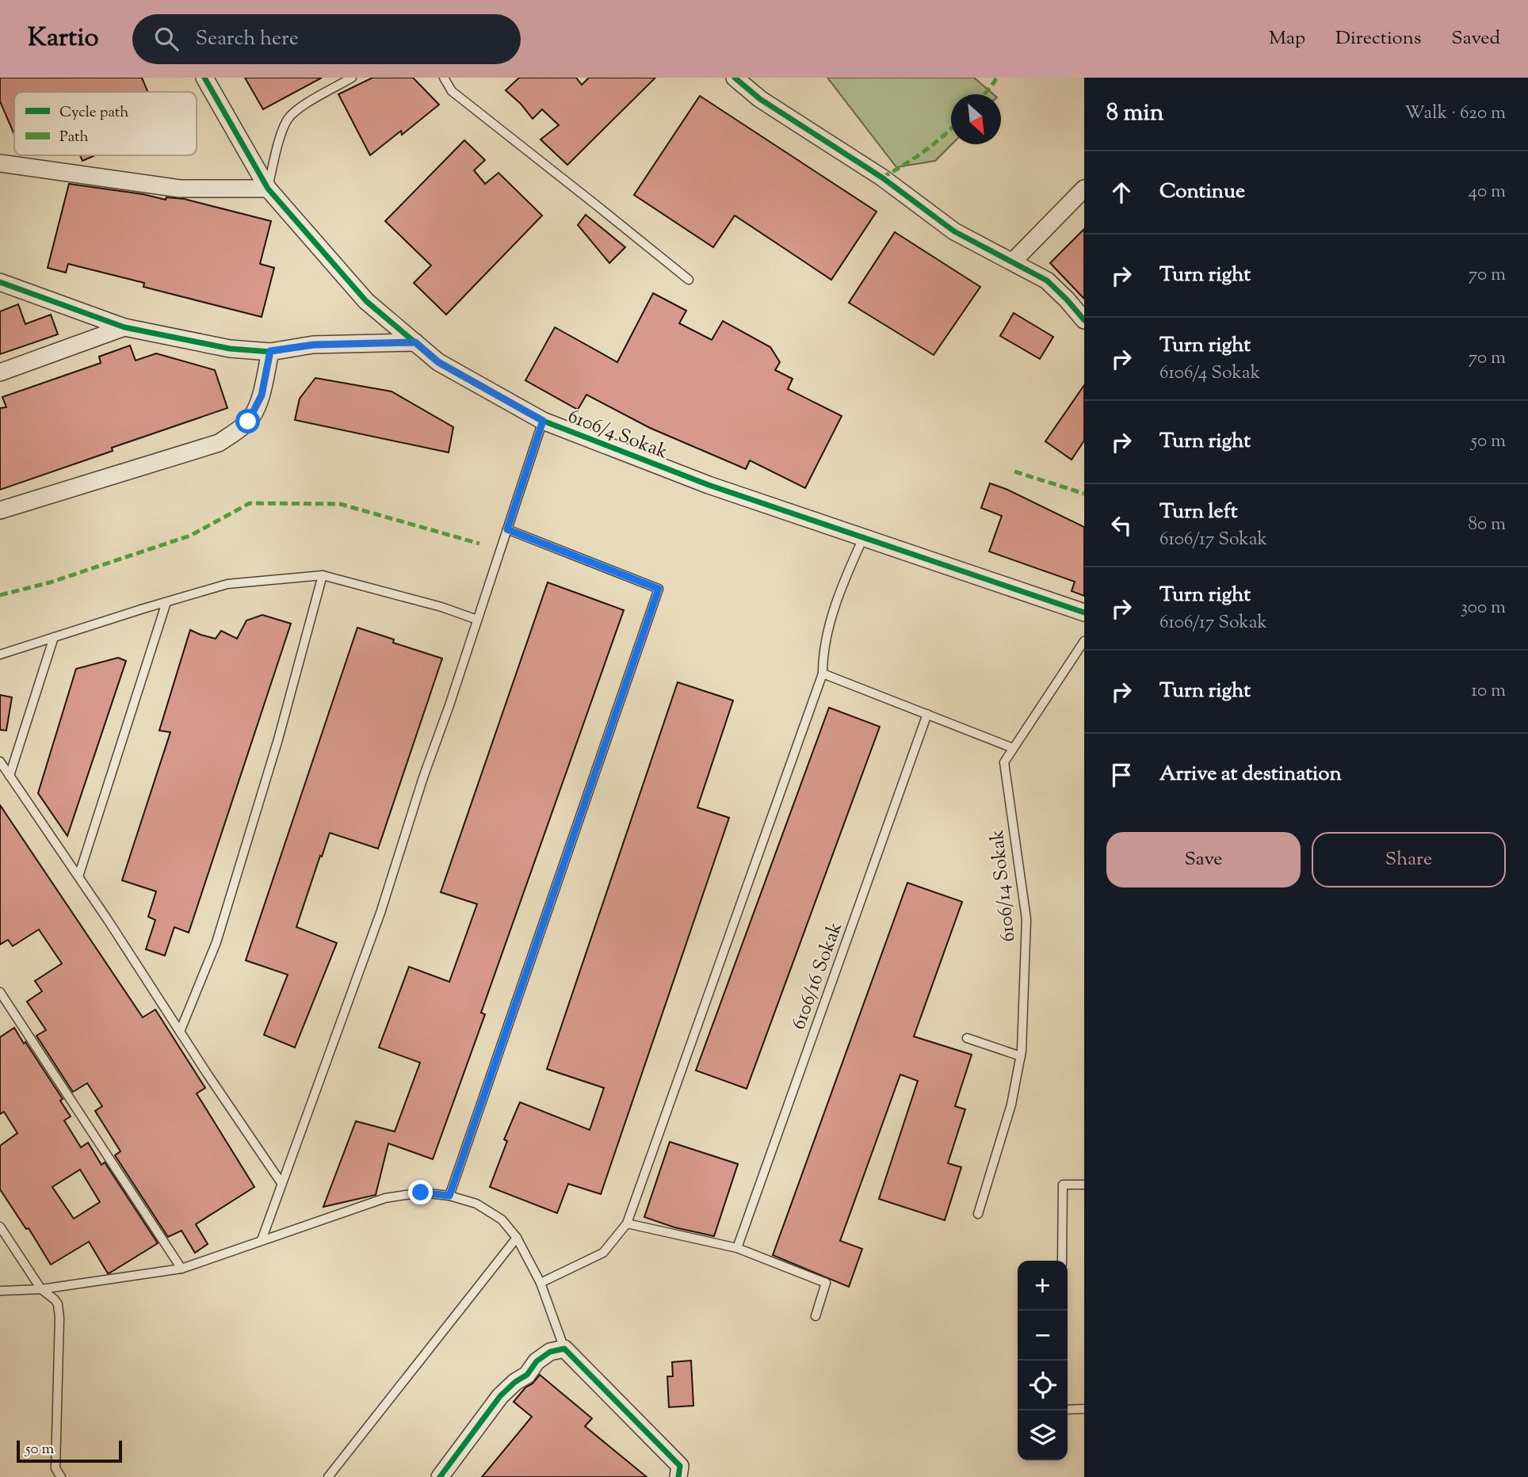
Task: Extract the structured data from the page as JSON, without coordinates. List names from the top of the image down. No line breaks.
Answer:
{"streets":{"street":["6106/4 Sokak"],"lane":["6106/14 Sokak","6106/16 Sokak"]},"legend":["Cycle path","Path"],"scale_bar":"50 m","north":"bottom right","page":{"header":"Kartio","search":"Search here","nav":["Map","Directions","Saved"],"heading":["8 min","Walk · 620 m"],"list":[["Continue","40 m"],["Turn right","70 m"],["Turn right","6106/4 Sokak","70 m"],["Turn right","50 m"],["Turn left","6106/17 Sokak","80 m"],["Turn right","6106/17 Sokak","300 m"],["Turn right","10 m"],"Arrive at destination"],"buttons":["Save","Share"],"map_buttons":["+","−"],"scale":"50 m"}}
